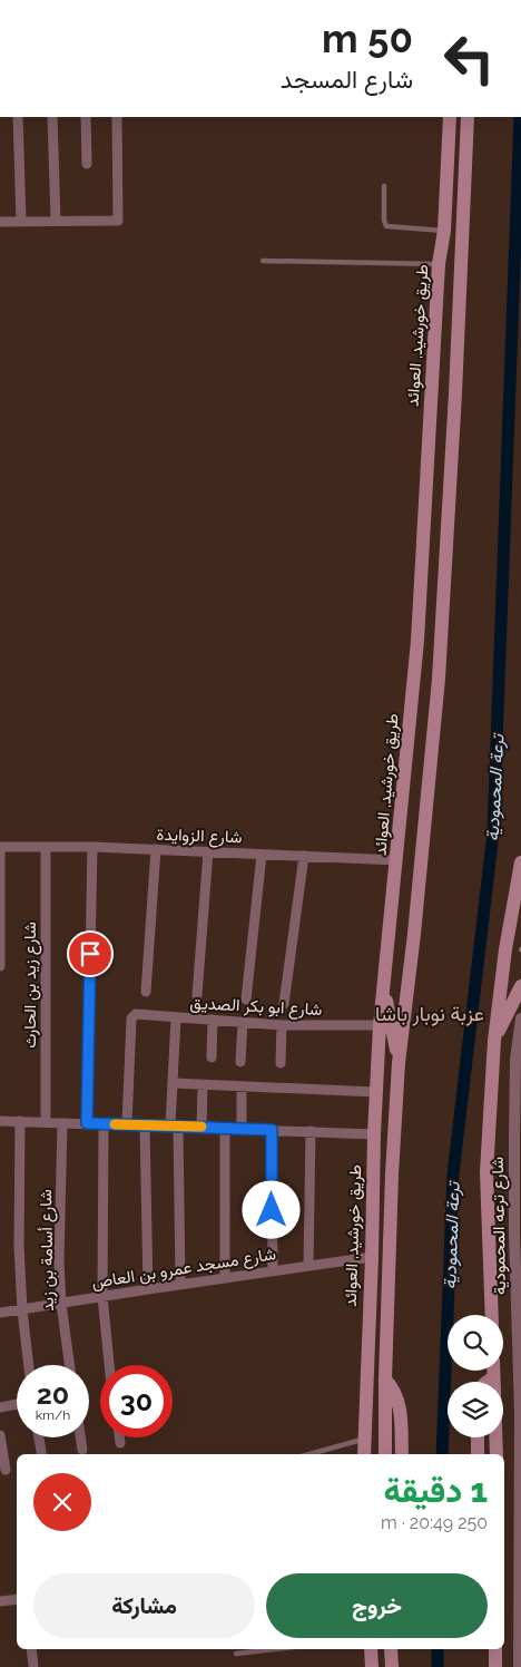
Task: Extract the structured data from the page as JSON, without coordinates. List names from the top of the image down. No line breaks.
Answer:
{"streets":{"main road":["طريق خورشيد, العوائد"],"street":["شارع الزوايدة","شارع زيد بن الحارث","شارع ابو بكر الصديق","شارع ترعه المحمودية","شارع أسامة بن زيد","شارع مسجد عمرو بن العاص"]},"crossings":[["طريق خورشيد, العوائد","شارع الزوايدة"],["طريق خورشيد, العوائد","شارع ابو بكر الصديق"],["طريق خورشيد, العوائد","شارع مسجد عمرو بن العاص"],["شارع الزوايدة","شارع زيد بن الحارث"],["شارع أسامة بن زيد","شارع مسجد عمرو بن العاص"]],"districts":["عزبة نوبار باشا"],"water":["ترعة المحمودية"],"page":{"turn":["50 m","شارع المسجد"],"speed":"20 km/h","limit":"30","heading":["1 دقيقة","250 m · 20:49"],"buttons":["خروج","مشاركة"]}}
